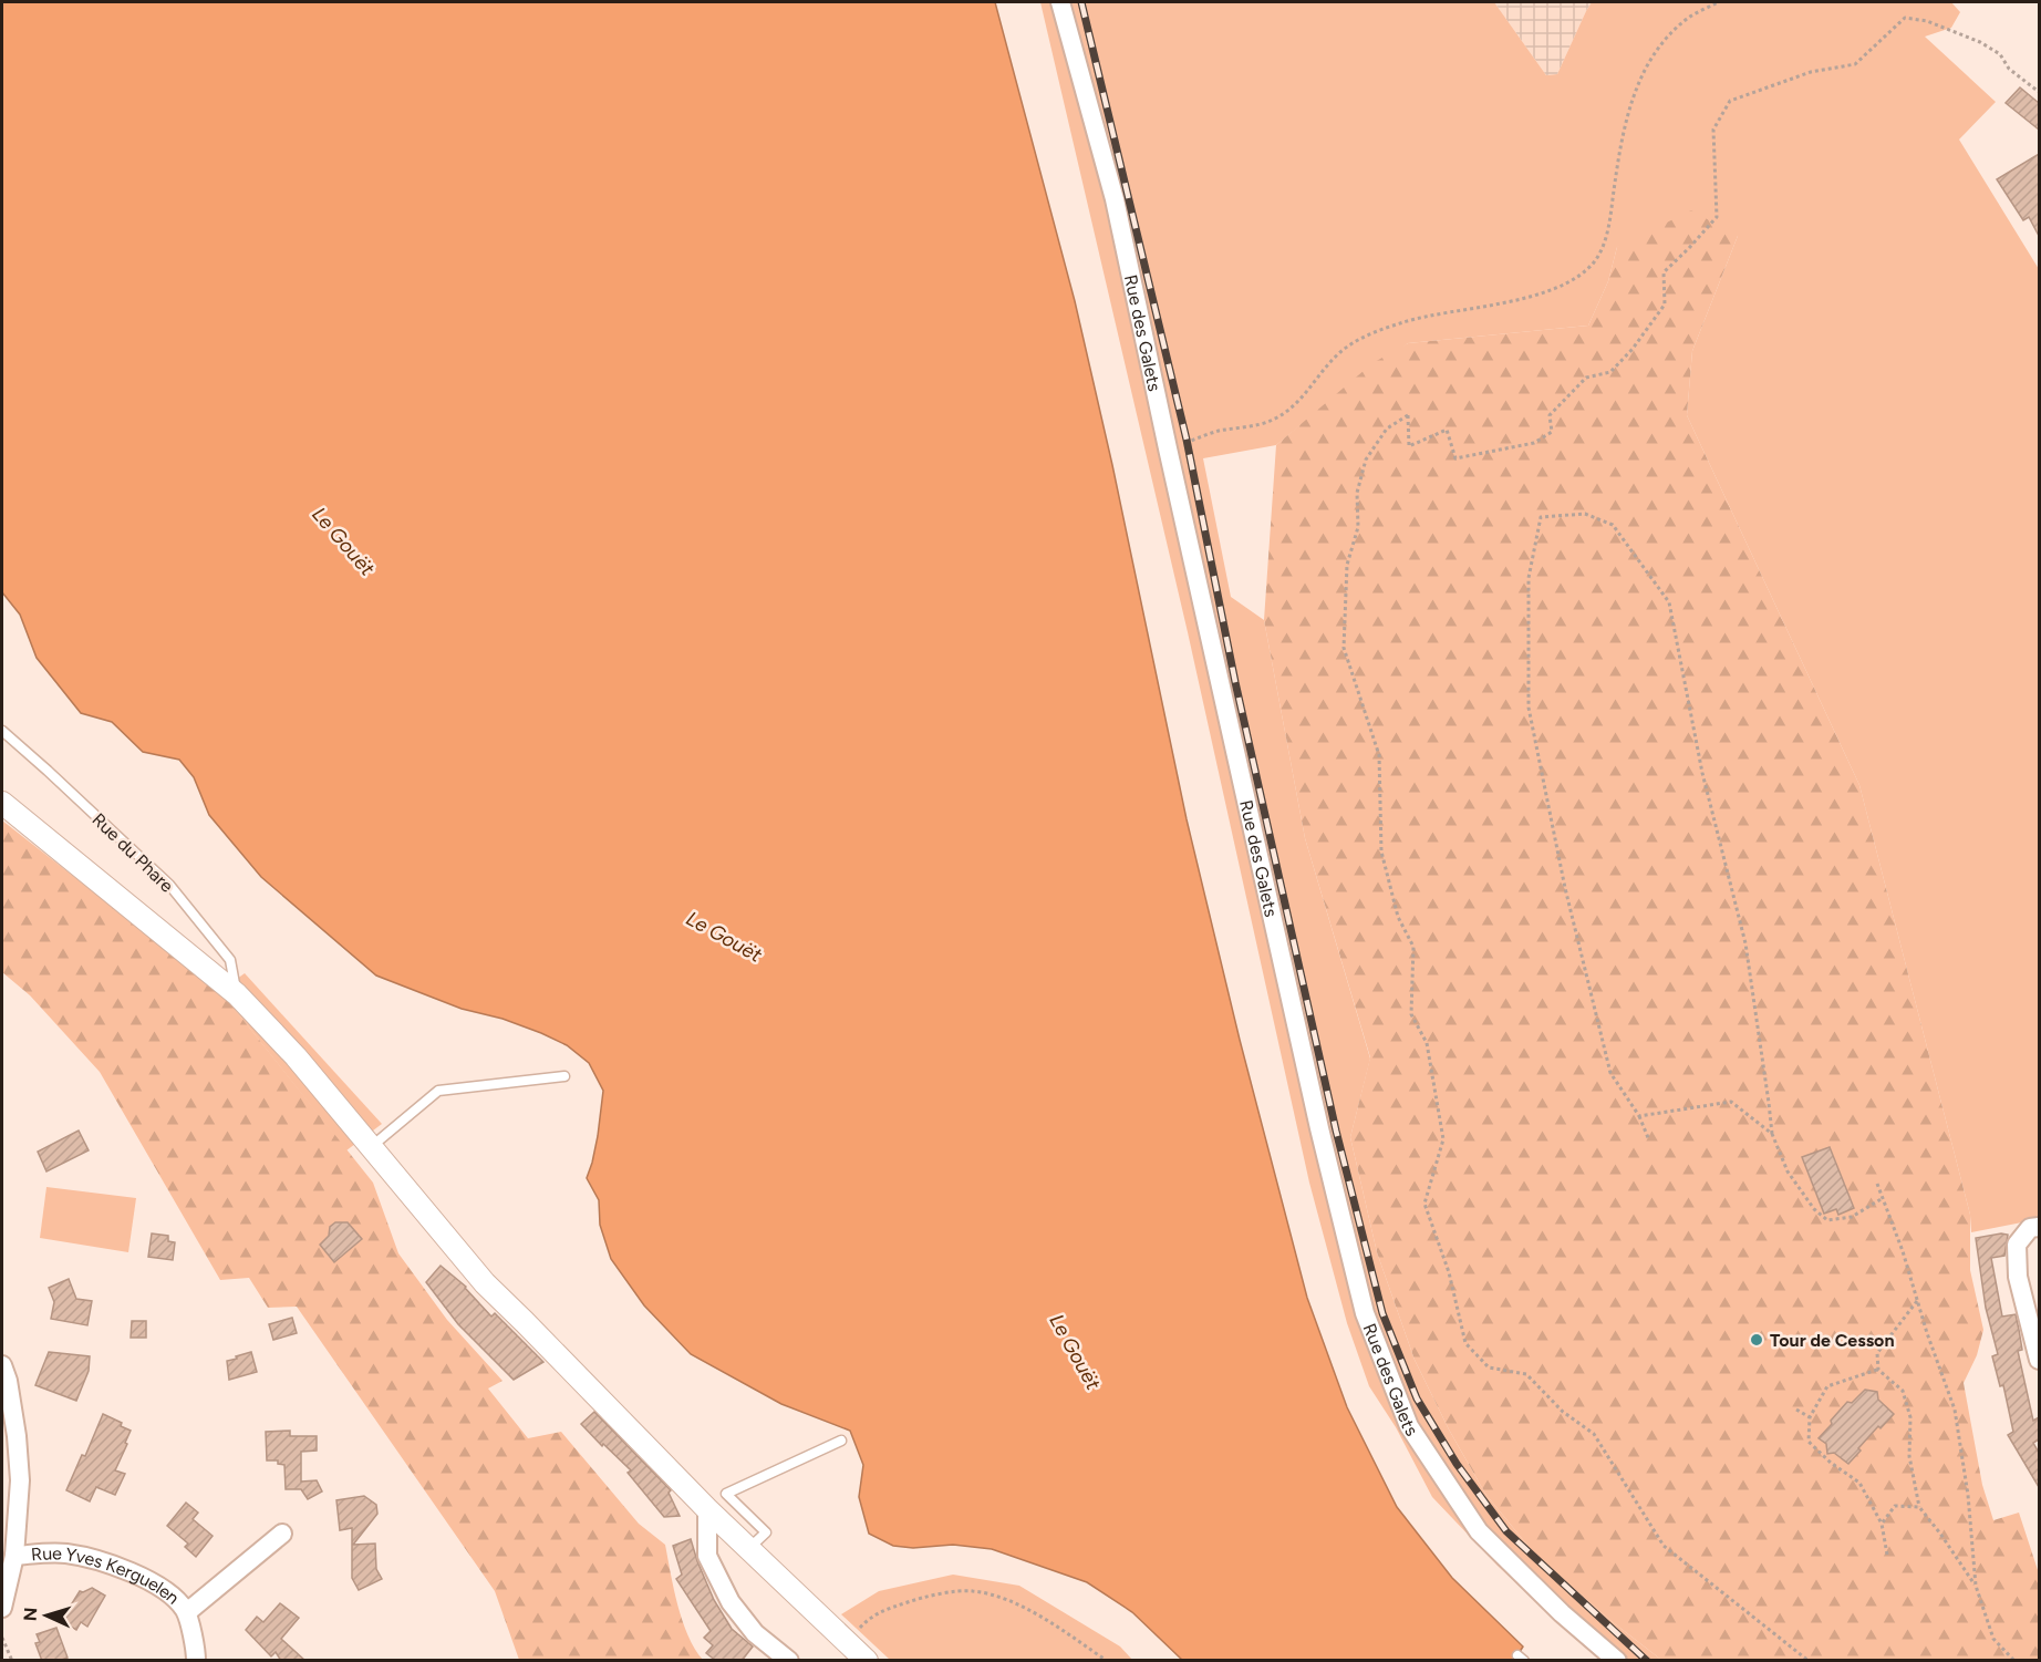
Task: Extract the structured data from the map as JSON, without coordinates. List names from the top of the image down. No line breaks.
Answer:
{"streets":{"street":["Rue des Galets","Rue Yves Kerguelen"],"lane":["Rue du Phare"]},"water":["Le Gouët"],"places":["Tour de Cesson"],"north":"left"}
